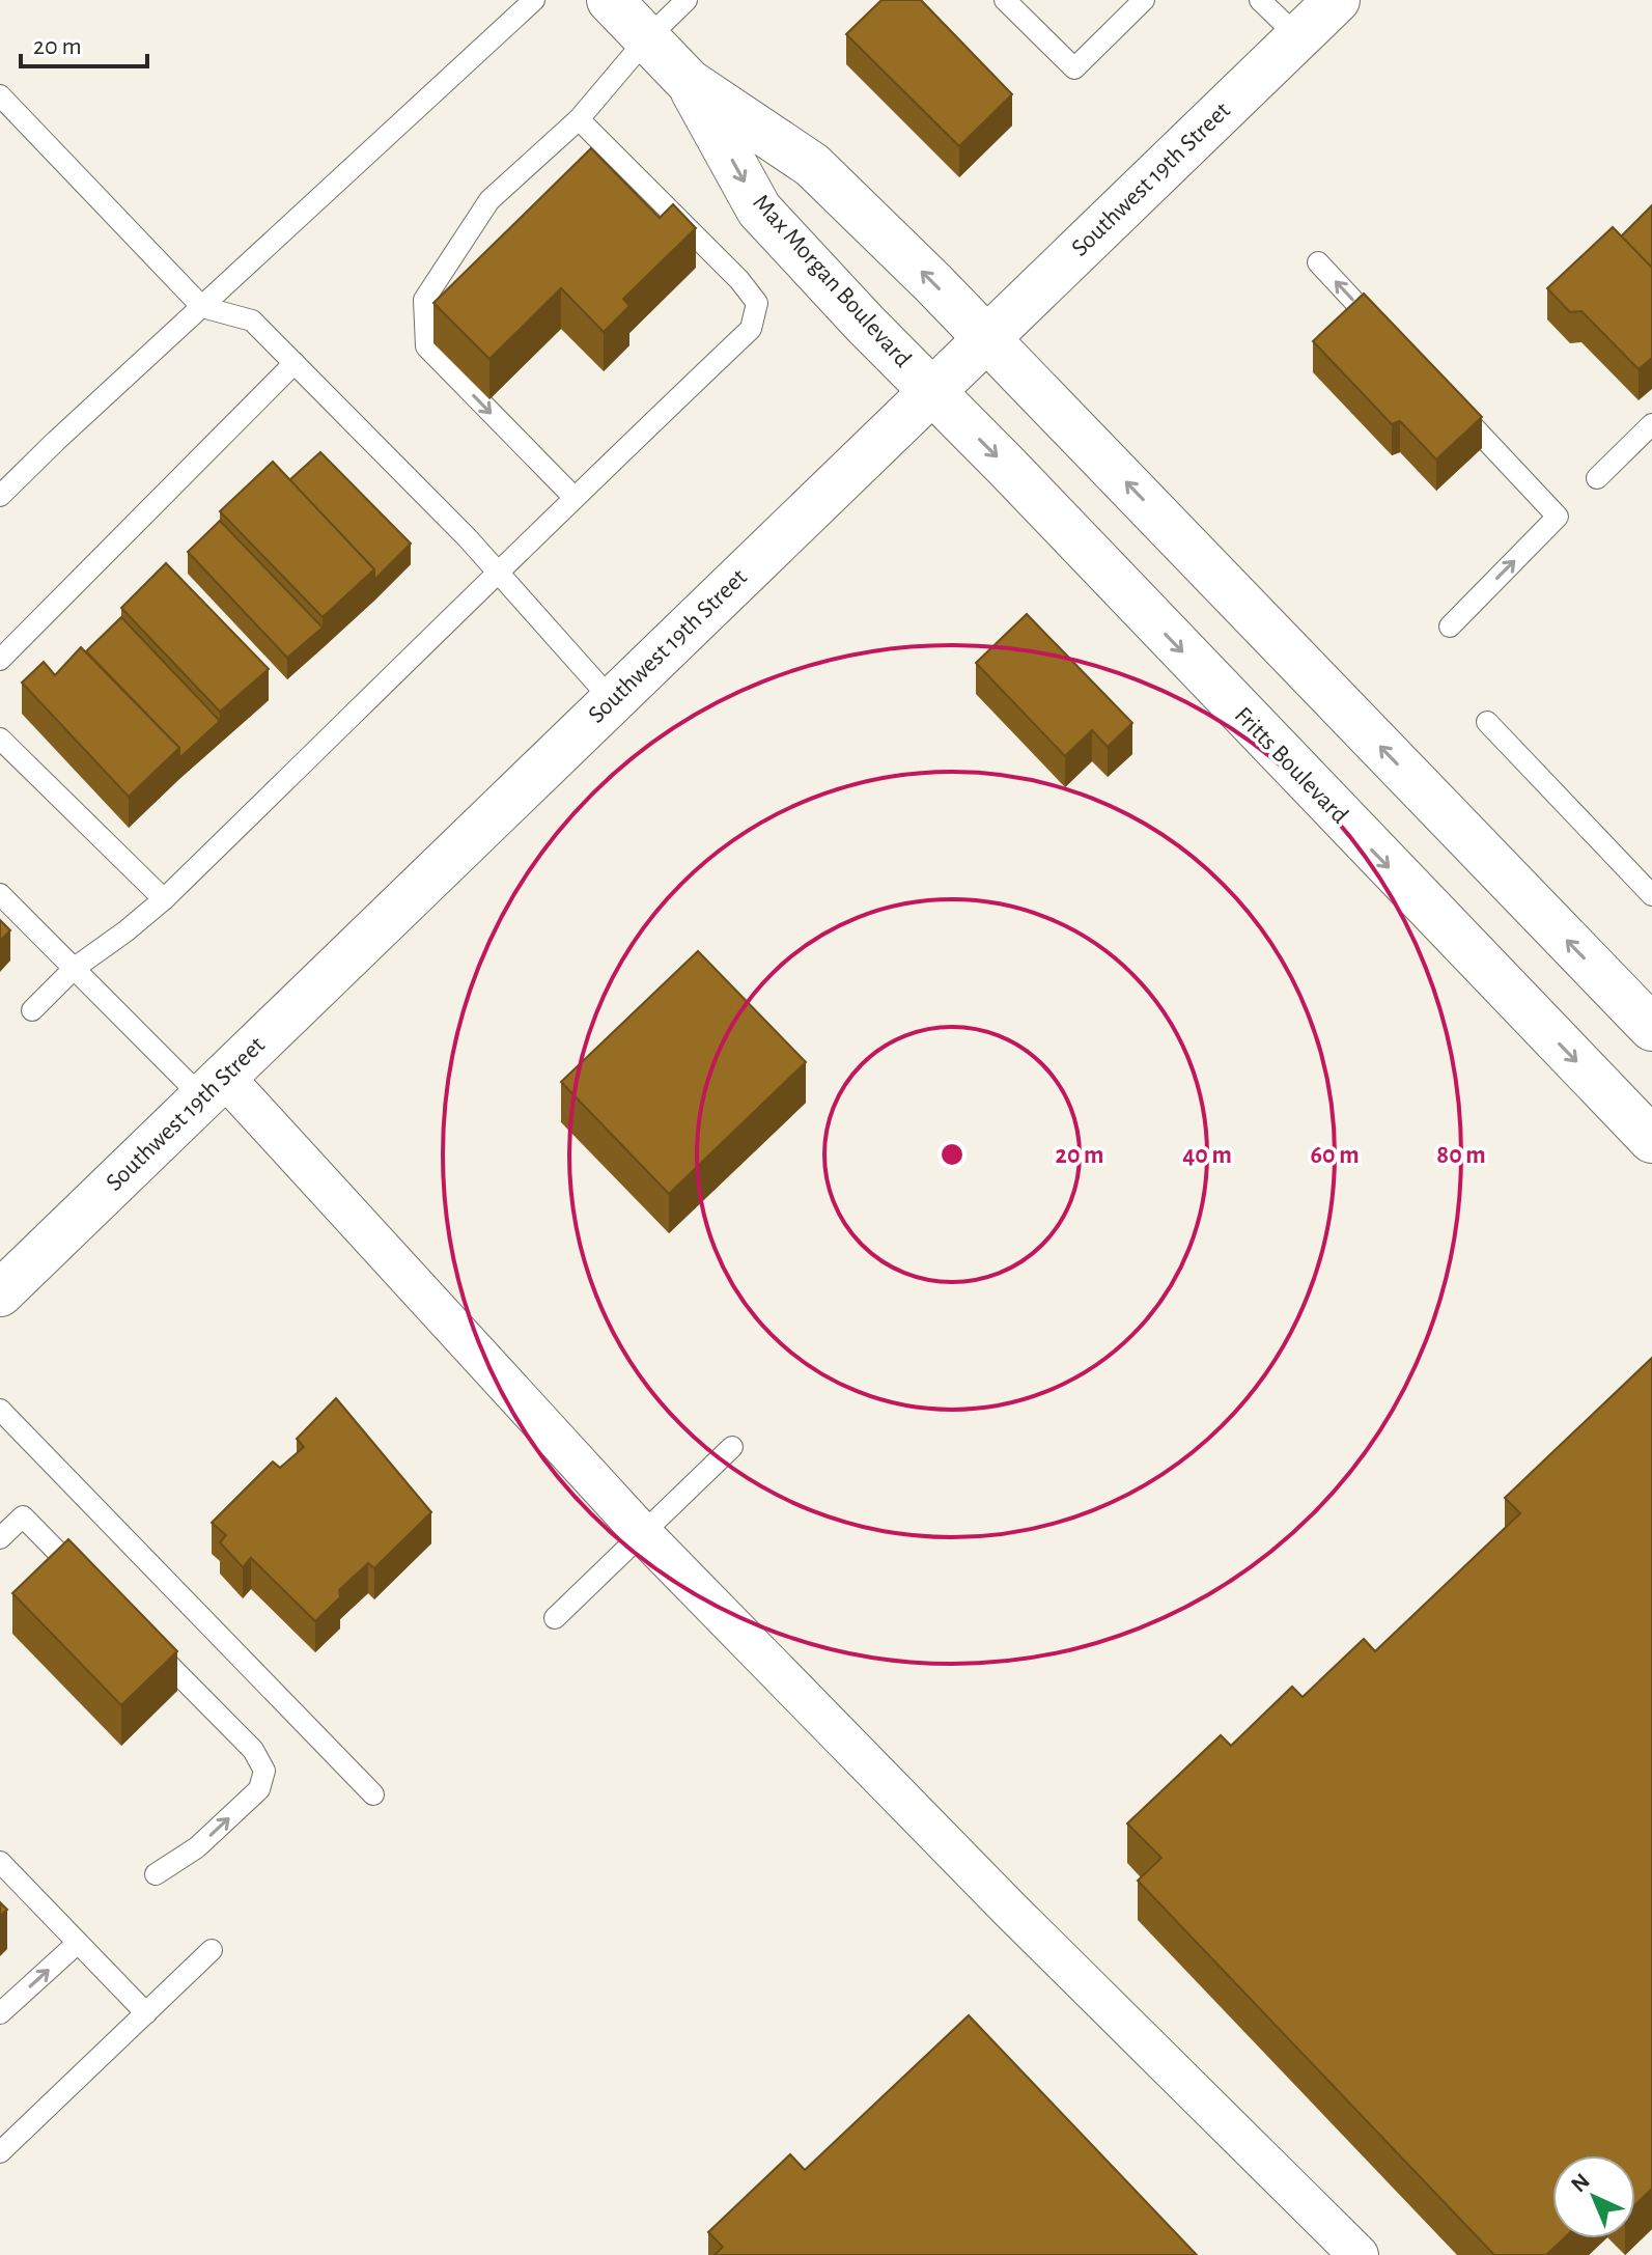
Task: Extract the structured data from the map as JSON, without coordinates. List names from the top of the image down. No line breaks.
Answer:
{"streets":{"street":["Southwest 19th Street","Max Morgan Boulevard","Fritts Boulevard"]},"crossings":[["Southwest 19th Street","Max Morgan Boulevard"],["Southwest 19th Street","Fritts Boulevard"],["Max Morgan Boulevard","Fritts Boulevard"]],"scale_bar":"20 m","north":"top left","rings":["20 m","40 m","60 m","80 m"]}
